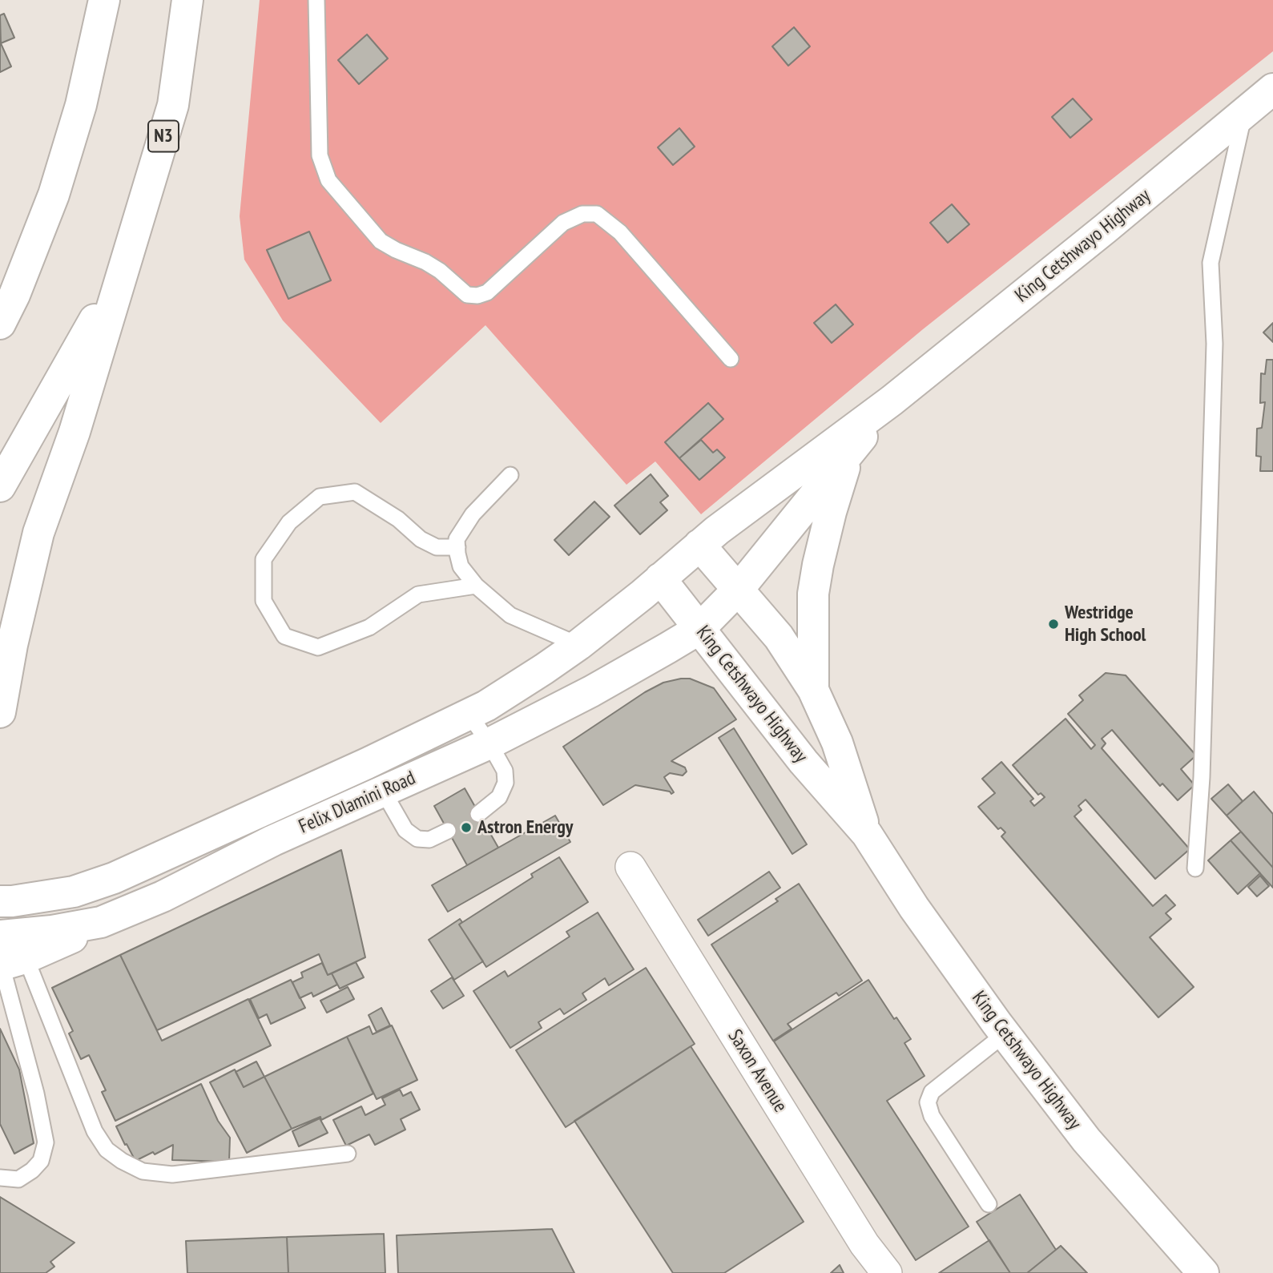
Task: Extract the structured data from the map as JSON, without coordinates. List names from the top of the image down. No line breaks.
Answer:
{"streets":{"main road":["N3","King Cetshwayo Highway","Felix Dlamini Road"],"street":["Saxon Avenue"]},"crossings":[["King Cetshwayo Highway","Felix Dlamini Road"]],"places":["Westridge High School","Astron Energy"]}
